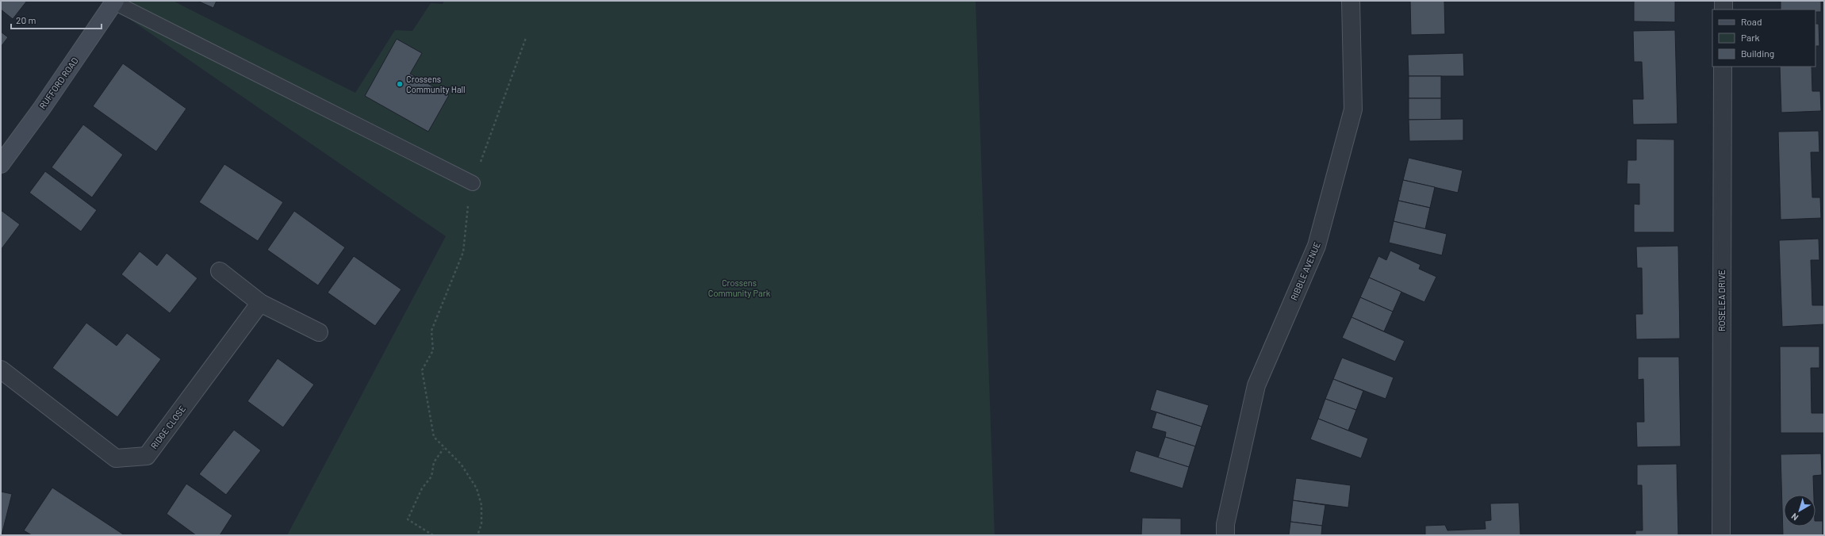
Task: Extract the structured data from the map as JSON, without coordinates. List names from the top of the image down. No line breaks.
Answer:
{"streets":{"main road":["RUFFORD ROAD"],"street":["RIBBLE AVENUE","ROSELEA DRIVE","RIDGE CLOSE"]},"parks":["Crossens Community Park"],"places":["Crossens Community Hall"],"legend":["Road","Park","Building"],"scale_bar":"20 m","north":"bottom left"}
